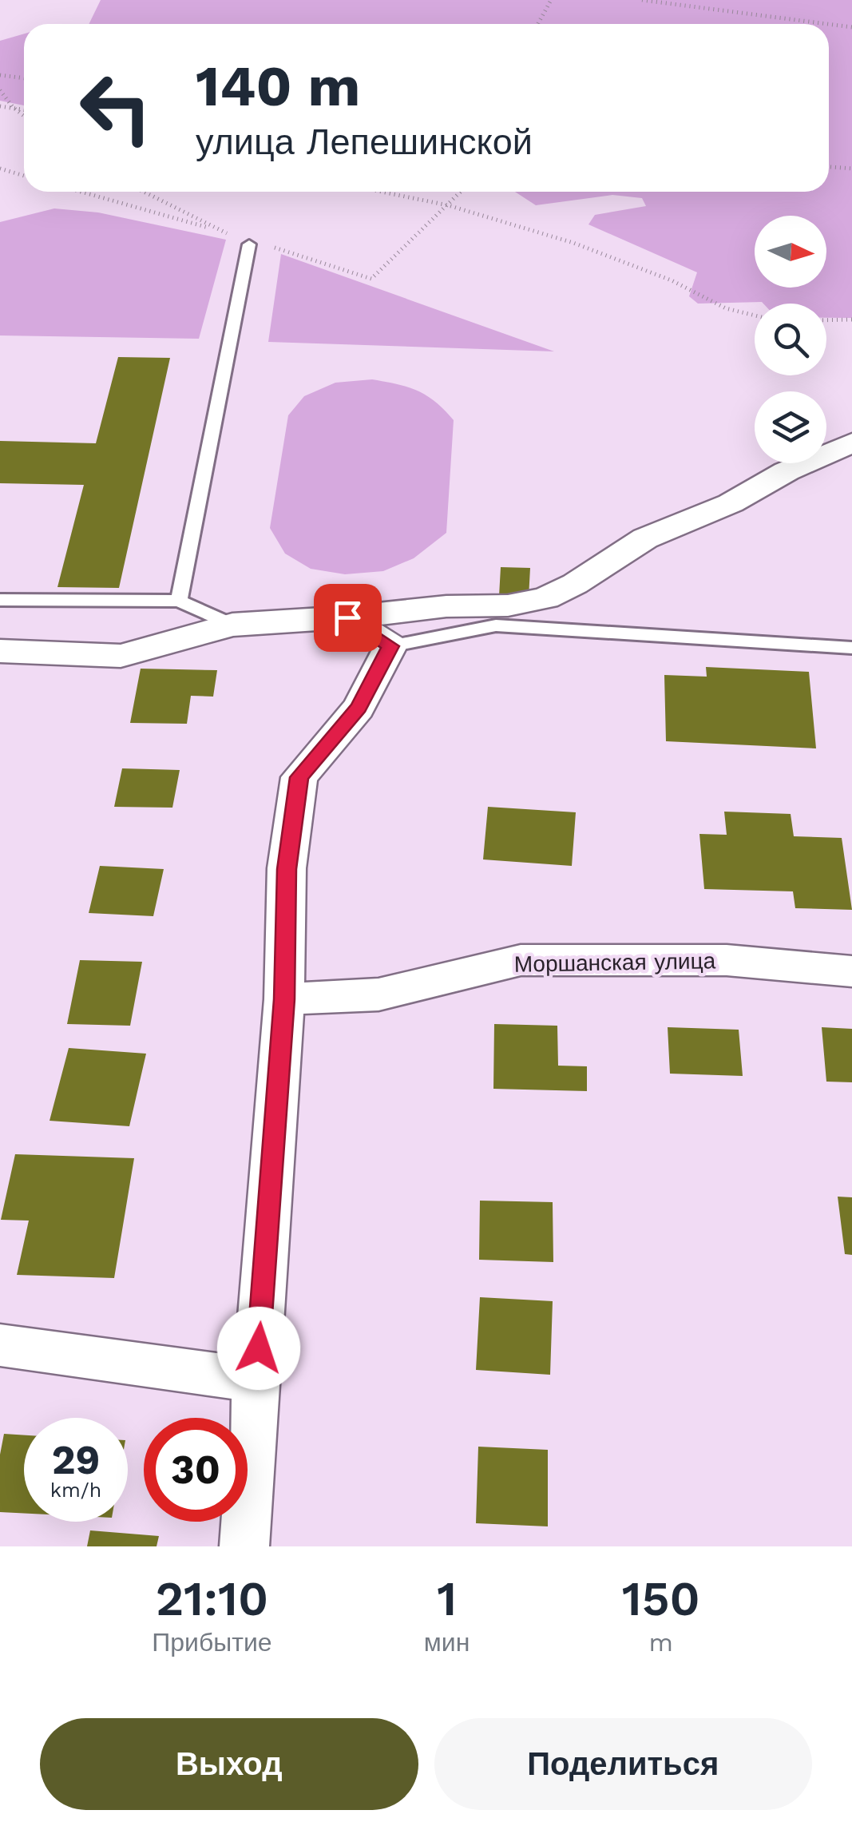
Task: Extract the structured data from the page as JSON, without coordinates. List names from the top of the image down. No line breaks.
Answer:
{"streets":{"street":["Моршанская улица"]},"north":"right","page":{"turn":["140 m","улица Лепешинской"],"speed":"29 km/h","limit":"30","eta":["21:10","Прибытие","1","мин","150","m"],"buttons":["Выход","Поделиться"]}}
